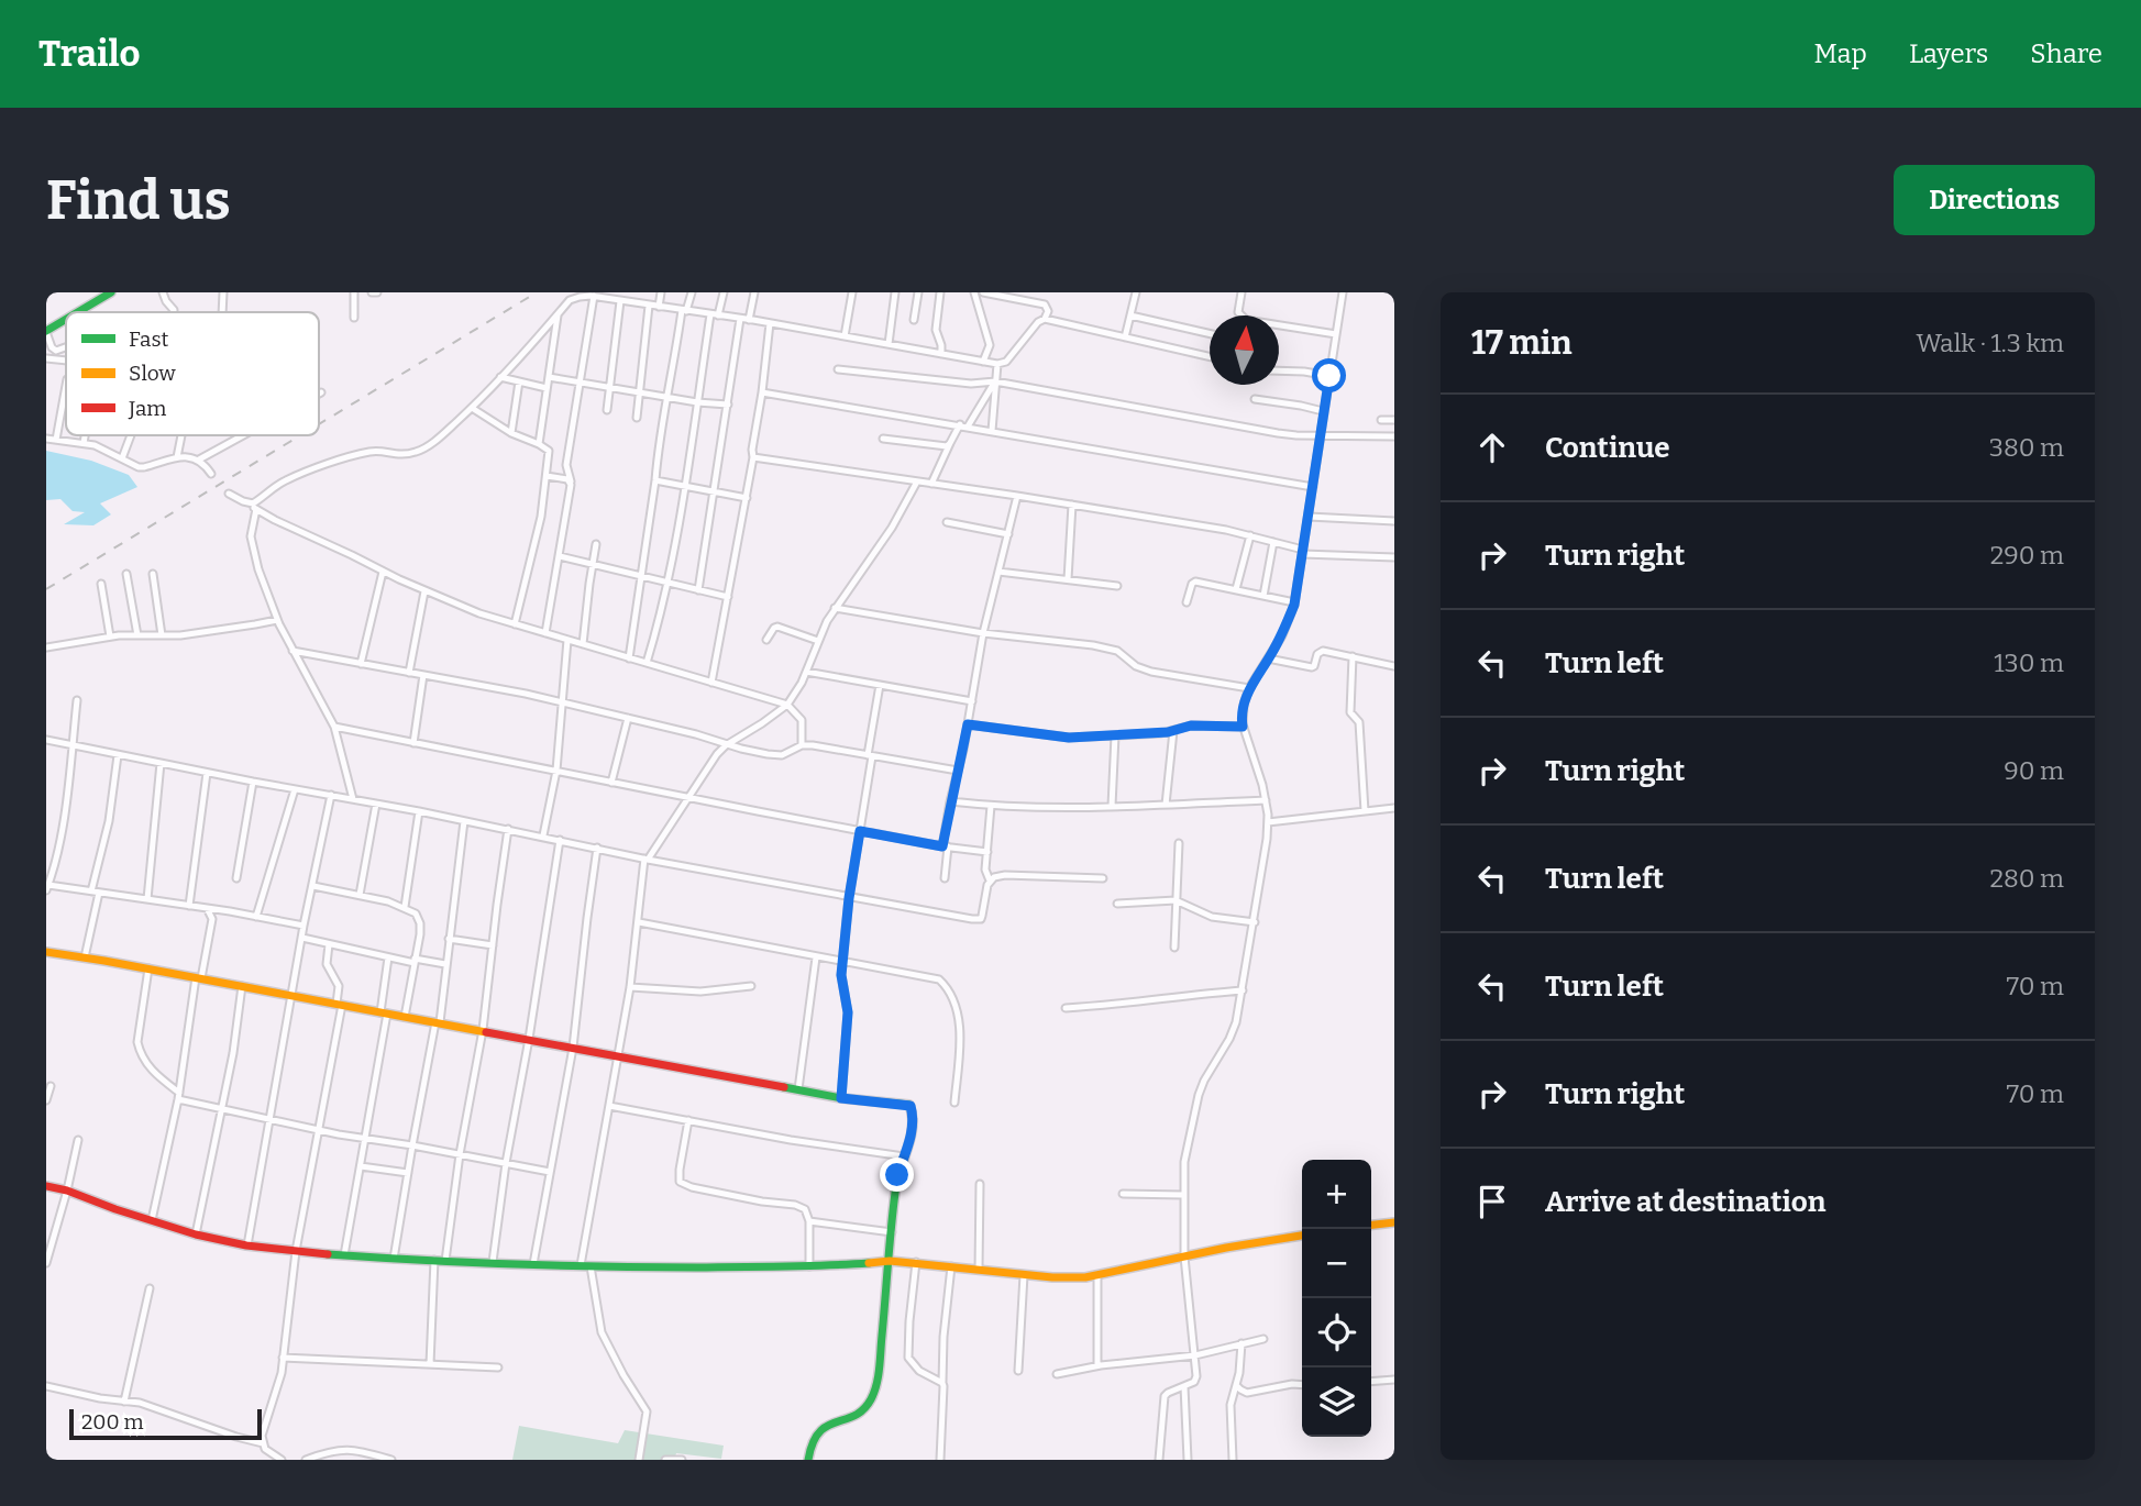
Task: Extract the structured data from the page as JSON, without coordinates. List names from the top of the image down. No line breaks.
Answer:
{"legend":["Fast","Slow","Jam"],"scale_bar":"200 m","north":"top","page":{"header":"Trailo","nav":["Map","Layers","Share"],"buttons":"Directions","title":"Find us","heading":["17 min","Walk · 1.3 km"],"list":[["Continue","380 m"],["Turn right","290 m"],["Turn left","130 m"],["Turn right","90 m"],["Turn left","280 m"],["Turn left","70 m"],["Turn right","70 m"],"Arrive at destination"],"map_buttons":["+","−"],"scale":"200 m"}}
